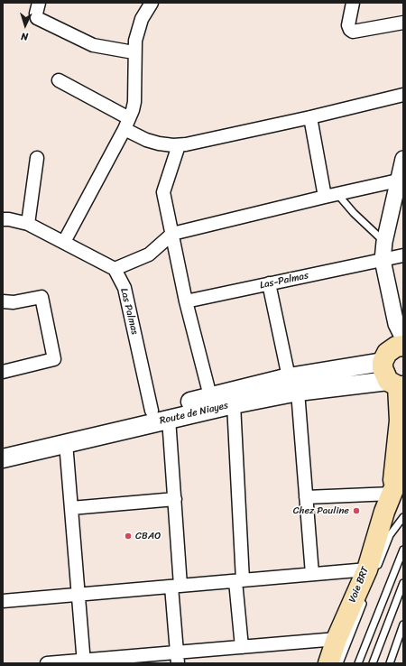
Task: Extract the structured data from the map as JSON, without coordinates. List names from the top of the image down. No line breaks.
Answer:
{"streets":{"main road":["Route de Niayes"],"street":["Las-Palmas","Las Palmas"],"lane":["Voie BRT"]},"crossings":[["Las Palmas","Route de Niayes"]],"places":["Chez Pauline","CBAO"],"north":"bottom"}
